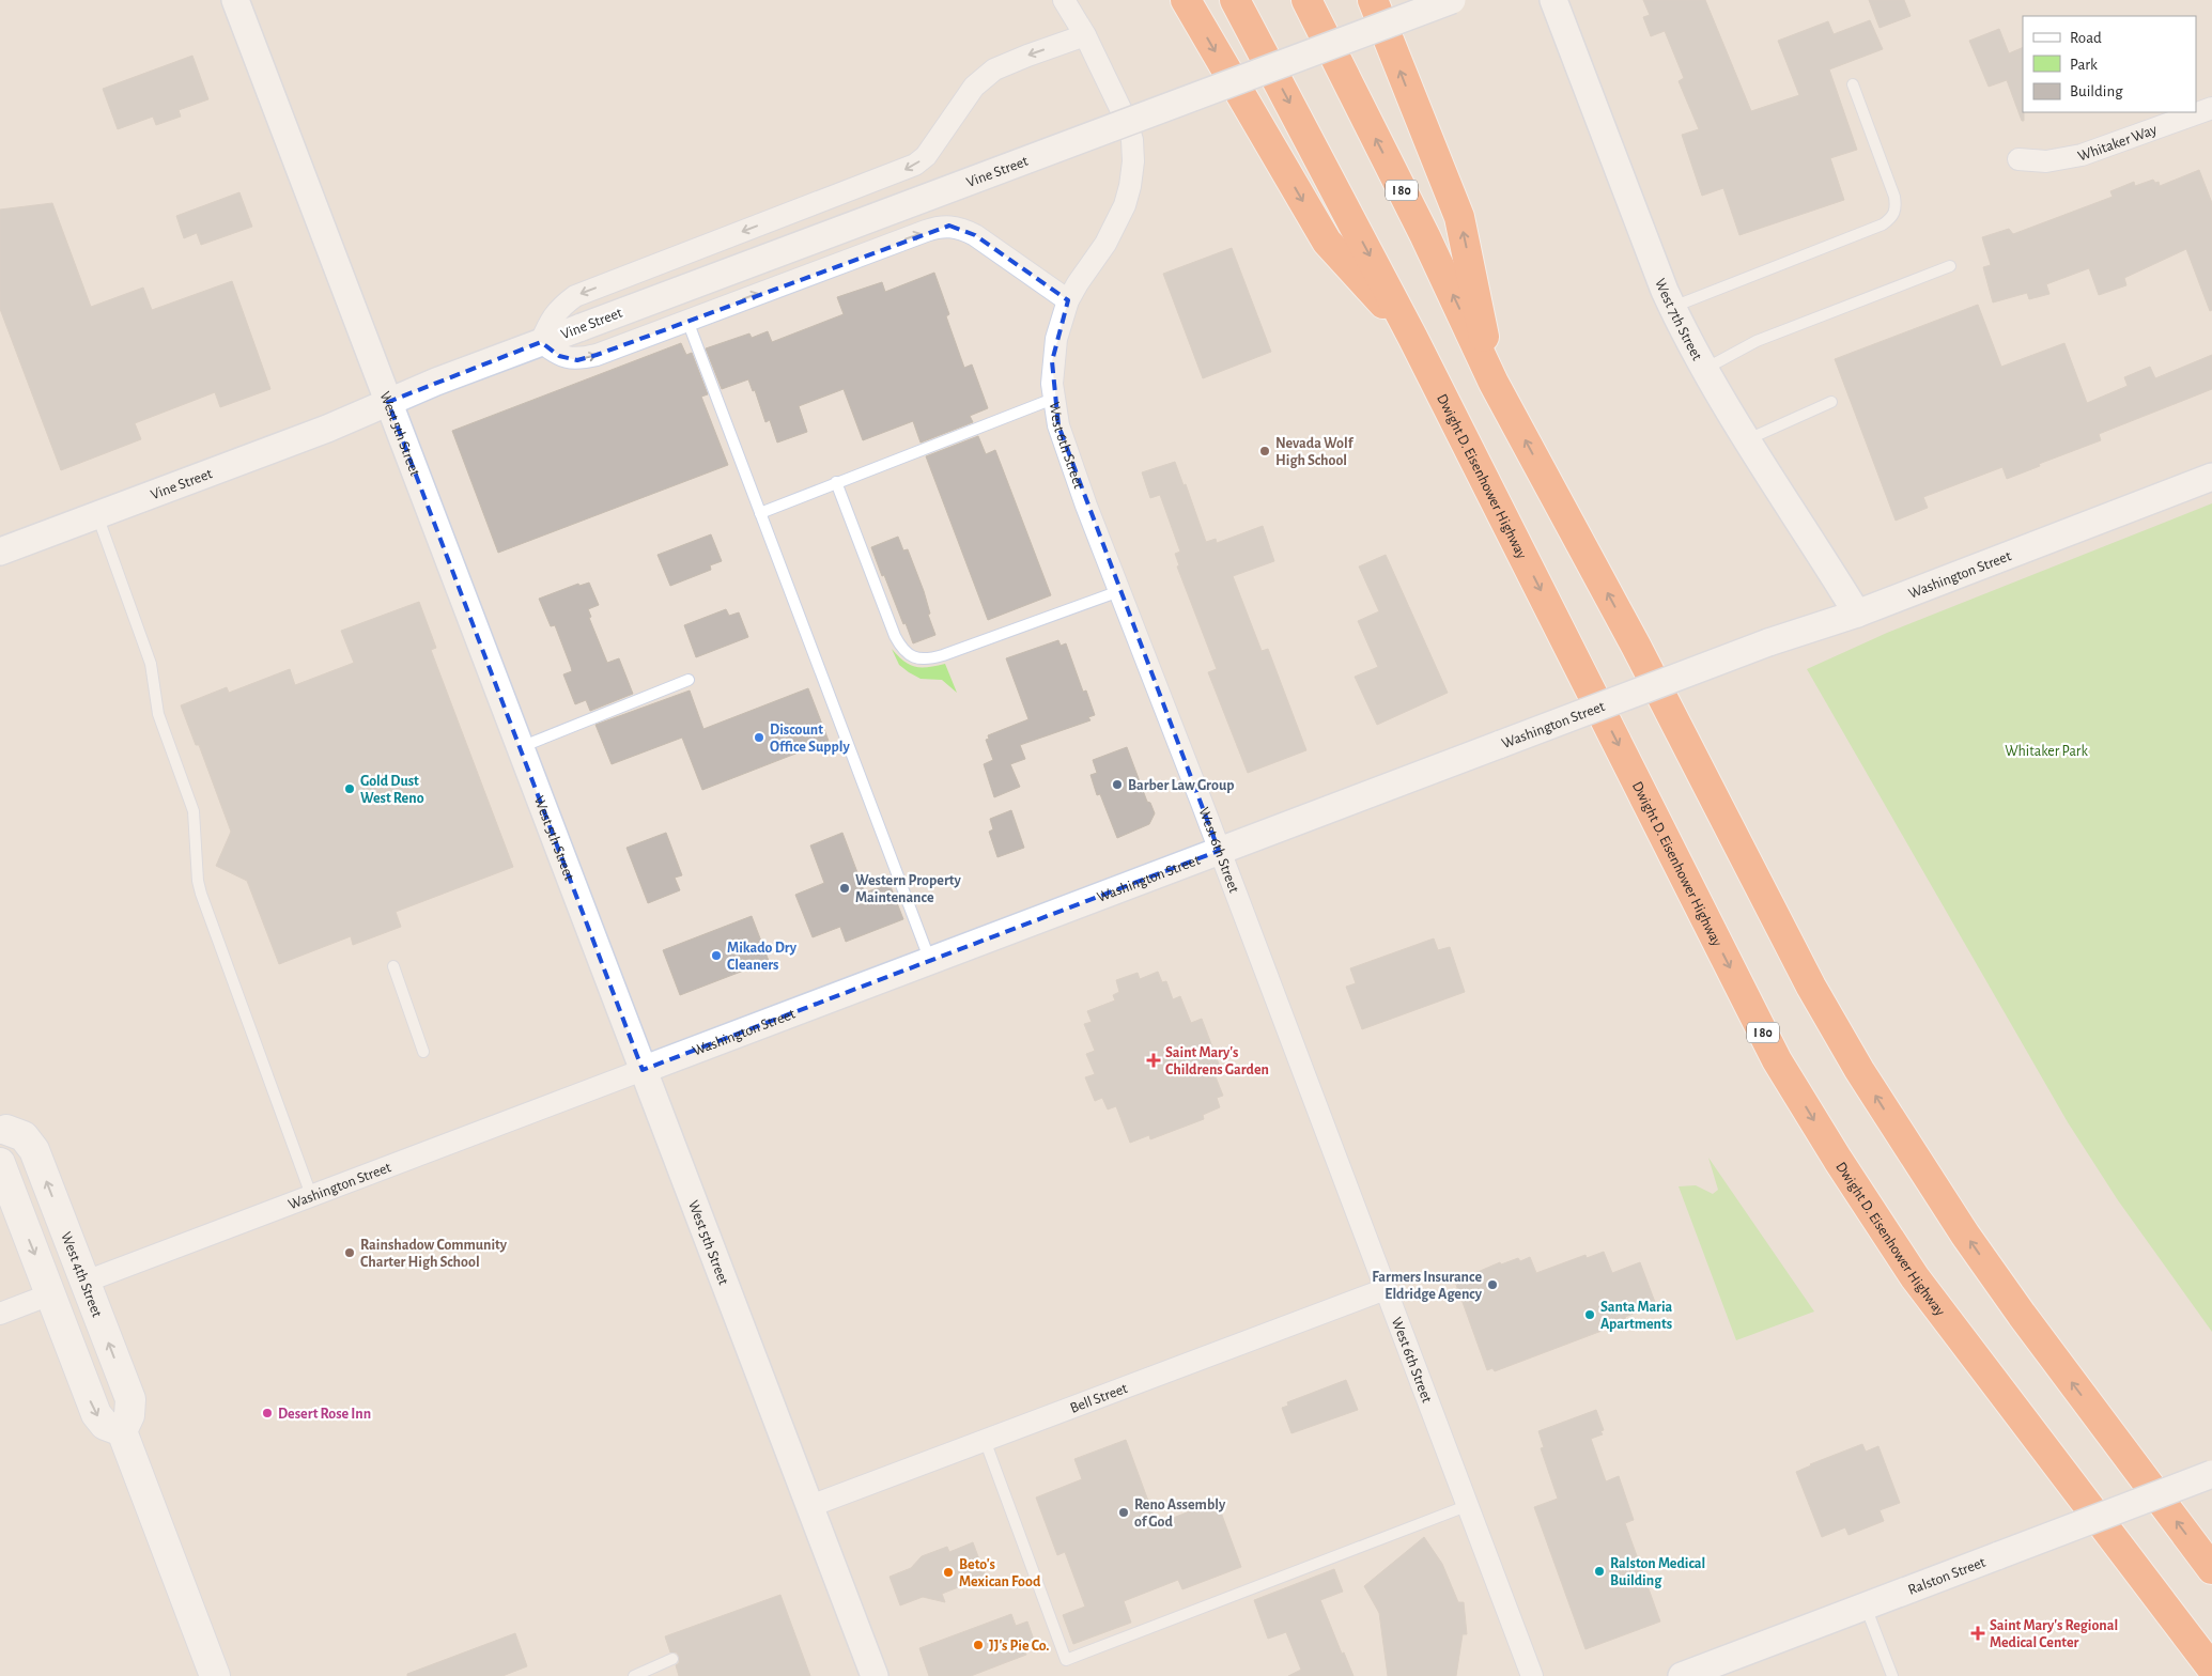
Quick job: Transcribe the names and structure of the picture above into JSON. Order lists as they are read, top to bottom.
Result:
{
  "streets": {
    "highway": ["I 80", "Dwight D. Eisenhower Highway"],
    "main road": ["West 4th Street"],
    "street": [
      "Whitaker Way",
      "Vine Street",
      "West 7th Street",
      "West 5th Street",
      "West 6th Street",
      "Washington Street",
      "Bell Street",
      "Ralston Street"
    ]
  },
  "crossings": [
    ["Vine Street", "West 5th Street"],
    ["Vine Street", "West 6th Street"],
    ["West 7th Street", "Washington Street"],
    ["West 5th Street", "Washington Street"],
    ["West 5th Street", "Bell Street"],
    ["West 6th Street", "Washington Street"],
    ["West 6th Street", "Bell Street"],
    ["Washington Street", "West 4th Street"]
  ],
  "parks": ["Whitaker Park"],
  "places": {
    "other": [
      "Nevada Wolf High School",
      "Discount Office Supply",
      "Barber Law Group",
      "Gold Dust West Reno",
      "Western Property Maintenance",
      "Mikado Dry Cleaners",
      "Rainshadow Community Charter High School",
      "Farmers Insurance Eldridge Agency",
      "Santa Maria Apartments",
      "Desert Rose Inn",
      "Reno Assembly of God",
      "Ralston Medical Building",
      "Beto's Mexican Food",
      "JJ's Pie Co."
    ],
    "health": ["Saint Mary's Childrens Garden", "Saint Mary's Regional Medical Center"]
  },
  "legend": ["Road", "Park", "Building"]
}
